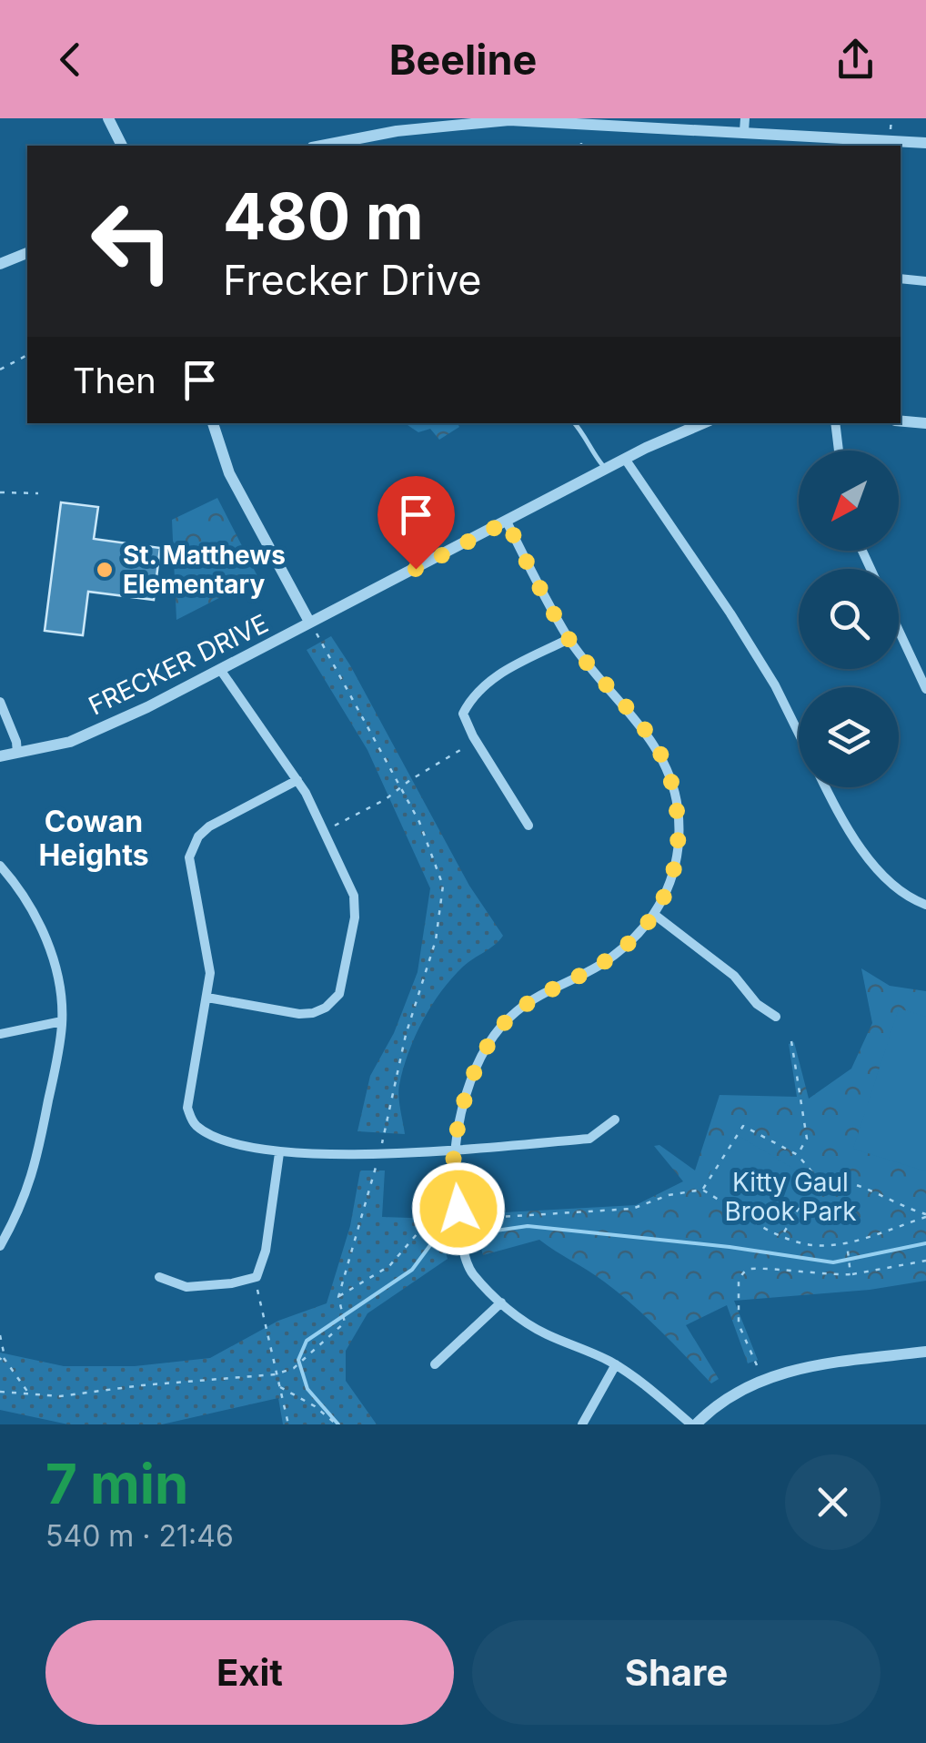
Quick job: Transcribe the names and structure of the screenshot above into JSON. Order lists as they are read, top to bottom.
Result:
{
  "streets": {
    "street": ["FRECKER DRIVE"]
  },
  "districts": ["Cowan Heights"],
  "parks": ["Kitty Gaul Brook Park"],
  "places": ["St. Matthews Elementary"],
  "north": "bottom left",
  "page": {
    "header": "Beeline",
    "turn": ["480 m", "Frecker Drive"],
    "then": "Then",
    "heading": ["7 min", "540 m · 21:46"],
    "buttons": ["Exit", "Share"]
  }
}
